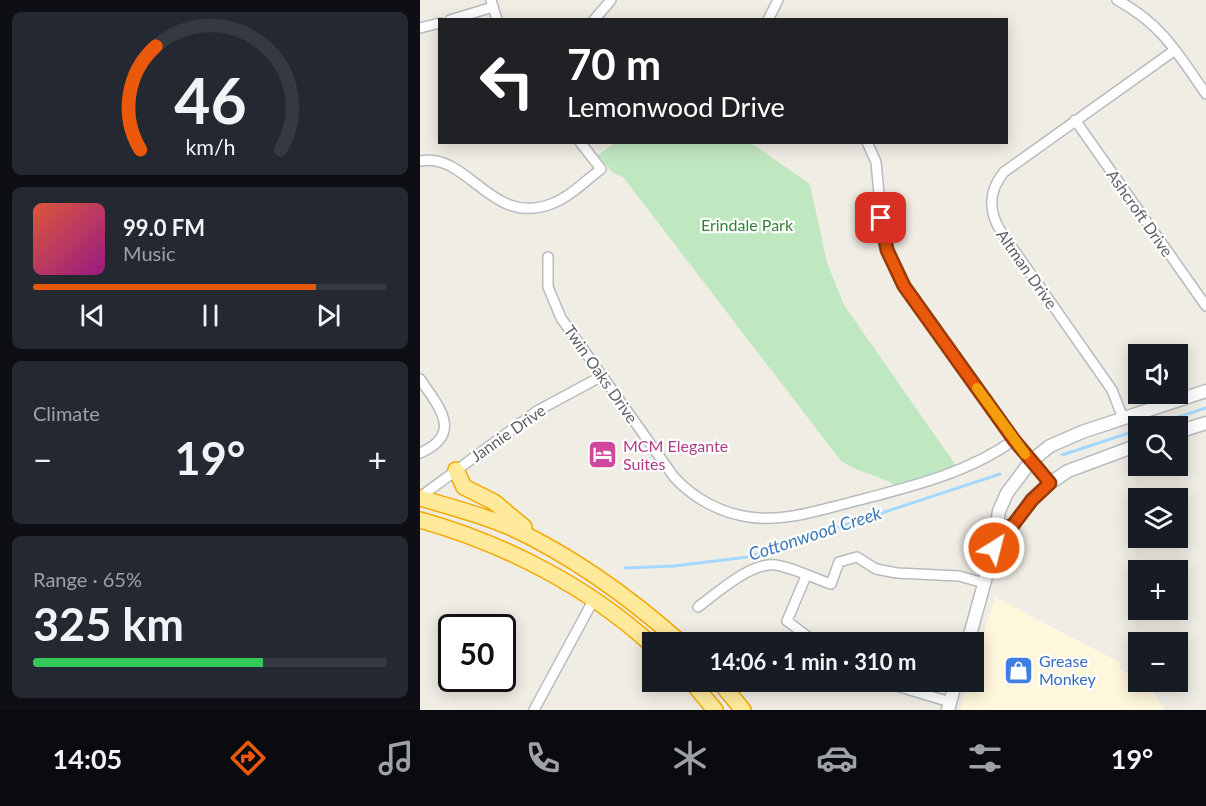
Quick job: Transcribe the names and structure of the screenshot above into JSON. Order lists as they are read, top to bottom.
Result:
{
  "streets": {
    "street": [
      "Ashcroft Drive",
      "Altman Drive",
      "Twin Oaks Drive",
      "Jannie Drive"
    ]
  },
  "crossings": [
    ["Ashcroft Drive", "Altman Drive"],
    ["Twin Oaks Drive", "Jannie Drive"]
  ],
  "water": ["Cottonwood Creek"],
  "parks": ["Erindale Park"],
  "places": {
    "hotel": ["MCM Elegante Suites"],
    "shop": ["Grease Monkey"]
  },
  "page": {
    "turn": ["70 m", "Lemonwood Drive"],
    "song": ["99.0 FM", "Music"],
    "map_buttons": ["+", "−"],
    "tile": [
      "Climate",
      ["Range · 65%", "325 km"]
    ],
    "heat": ["−", "19°", "+"],
    "limit": "50",
    "trip": "14:06 · 1 min · 310 m",
    "tabs": ["14:05", "19°"],
    "gauge": ["46", "km/h"]
  }
}
